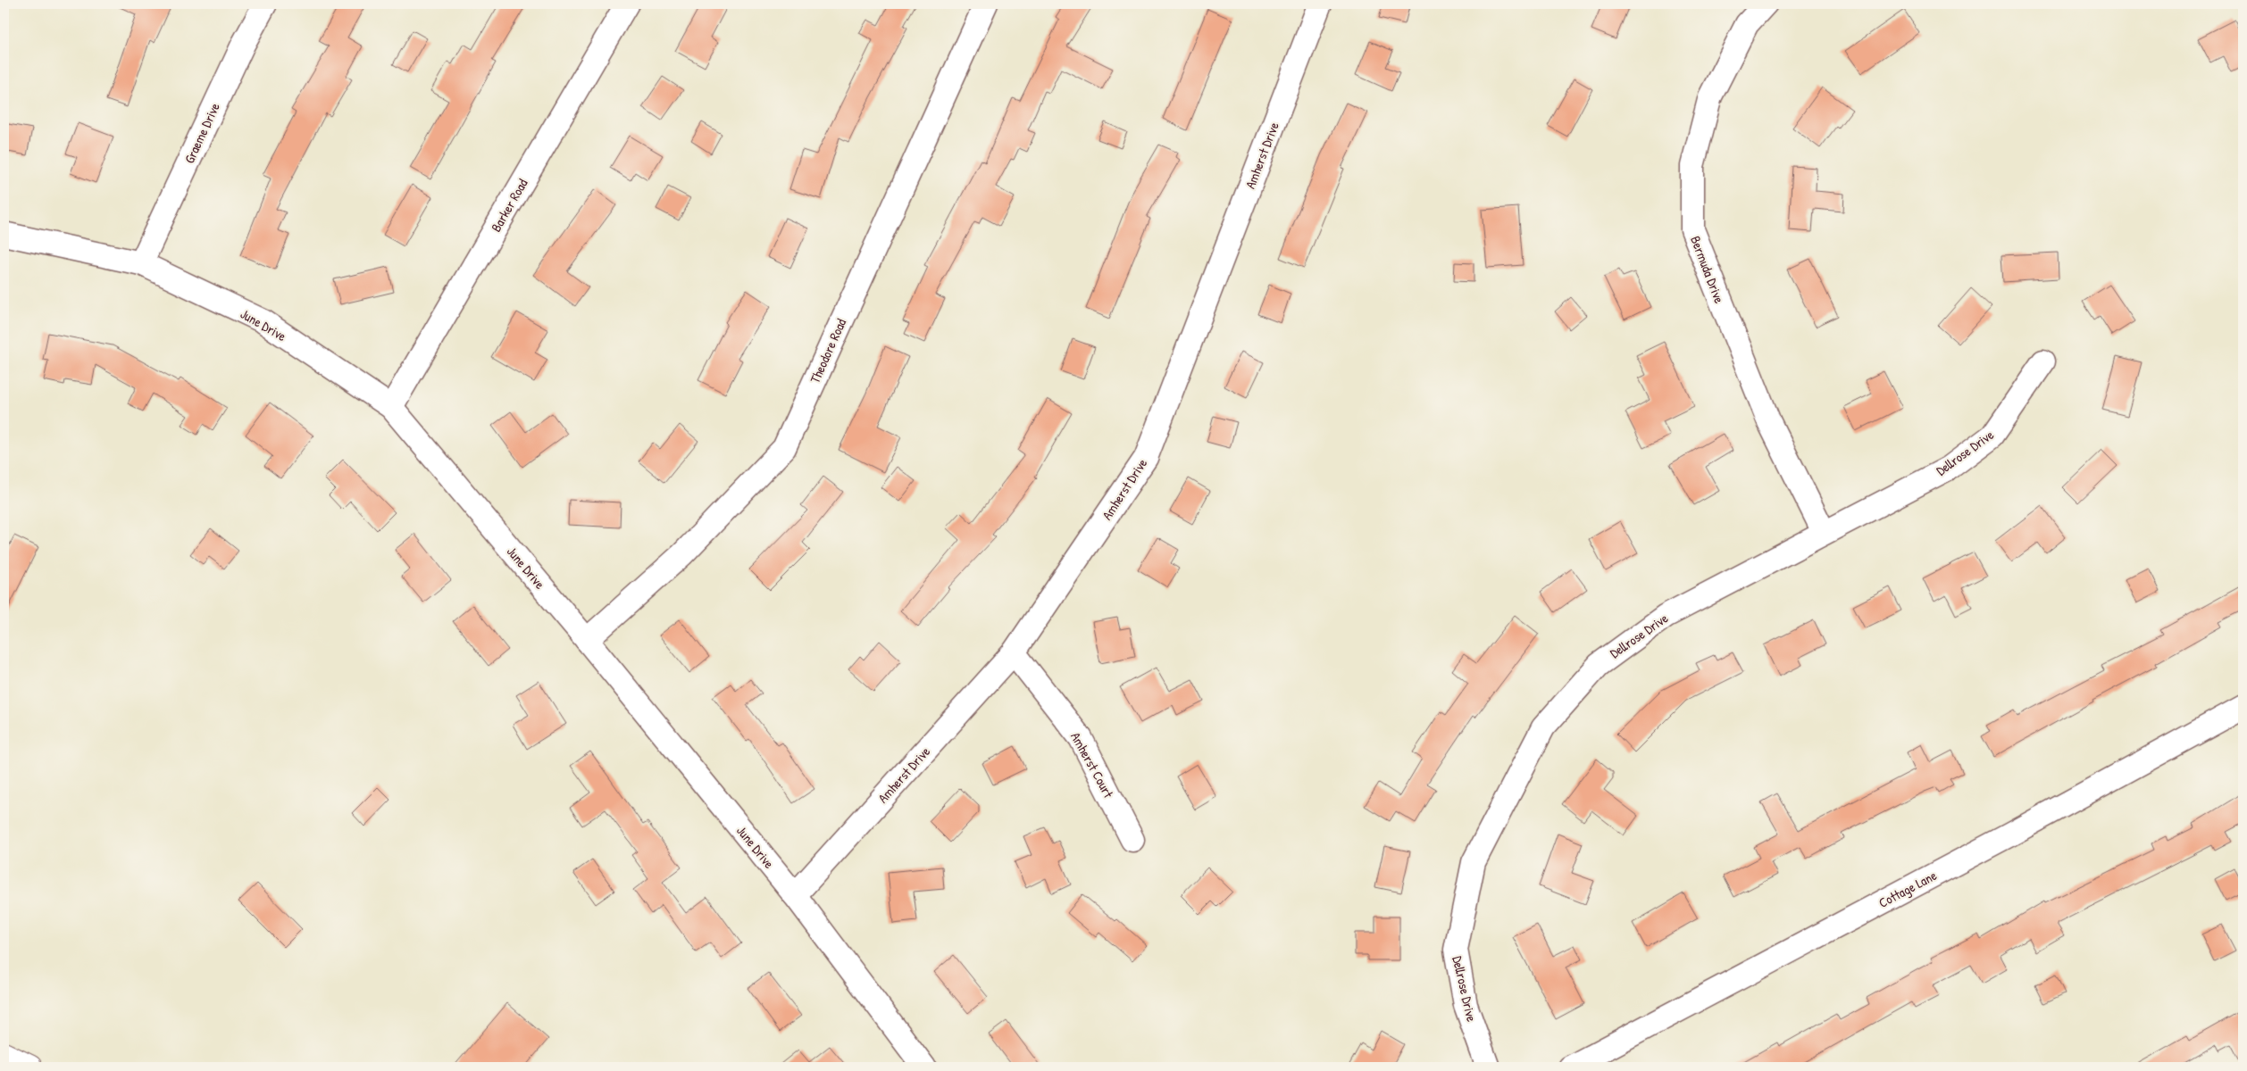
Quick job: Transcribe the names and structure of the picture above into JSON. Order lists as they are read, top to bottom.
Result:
{
  "streets": {
    "street": [
      "Graeme Drive",
      "Amherst Drive",
      "Barker Road",
      "Bermuda Drive",
      "June Drive",
      "Theodore Road",
      "Dellrose Drive",
      "Amherst Court",
      "Cottage Lane"
    ]
  },
  "crossings": [
    ["Graeme Drive", "June Drive"],
    ["Amherst Drive", "June Drive"],
    ["Amherst Drive", "Amherst Court"],
    ["Barker Road", "June Drive"],
    ["Bermuda Drive", "Dellrose Drive"],
    ["June Drive", "Theodore Road"]
  ]
}
